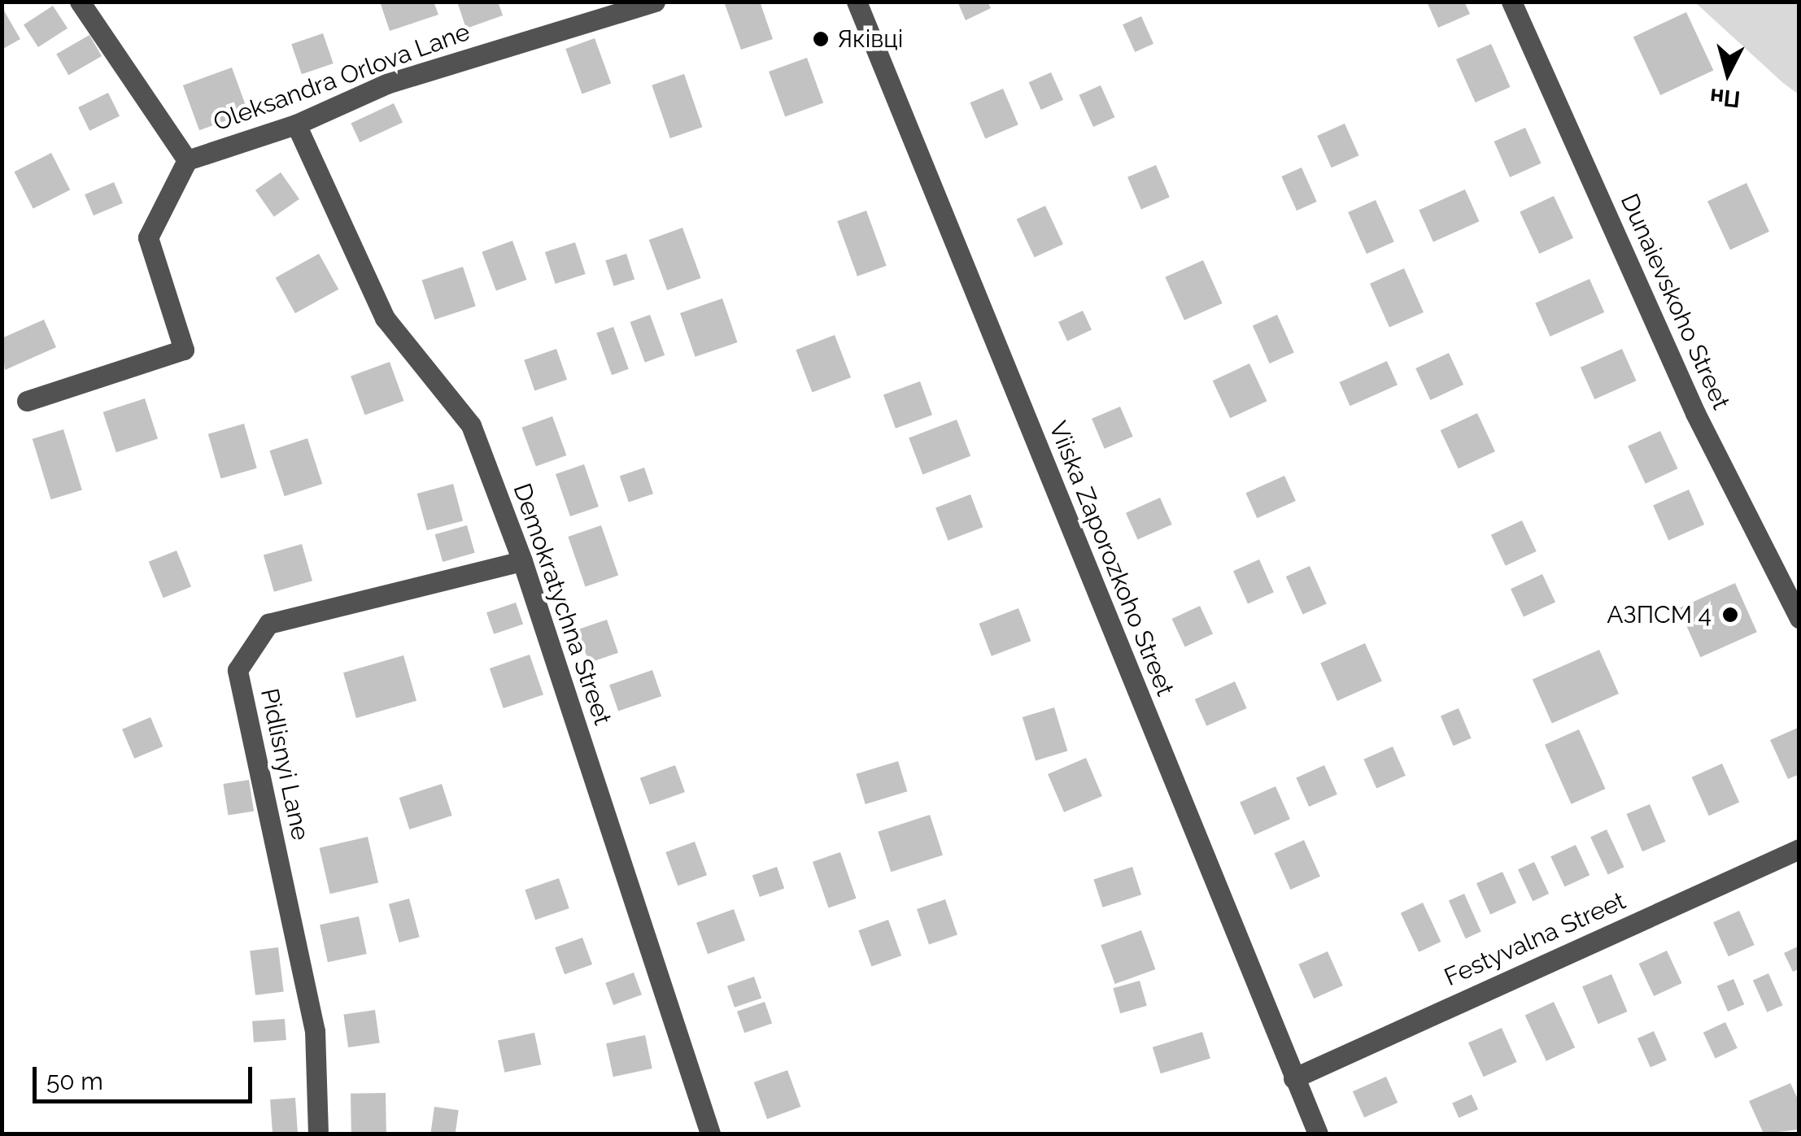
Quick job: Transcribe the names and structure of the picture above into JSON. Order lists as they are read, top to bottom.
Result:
{
  "streets": {
    "street": [
      "Oleksandra Orlova Lane",
      "Dunaievskoho Street",
      "Viiska Zaporozkoho Street",
      "Demokratychna Street",
      "Pidlisnyi Lane",
      "Festyvalna Street"
    ]
  },
  "crossings": [
    ["Oleksandra Orlova Lane", "Demokratychna Street"],
    ["Viiska Zaporozkoho Street", "Festyvalna Street"],
    ["Demokratychna Street", "Pidlisnyi Lane"]
  ],
  "places": ["Яківці", "АЗПСМ 4"],
  "scale_bar": "50 m",
  "north": "bottom"
}
